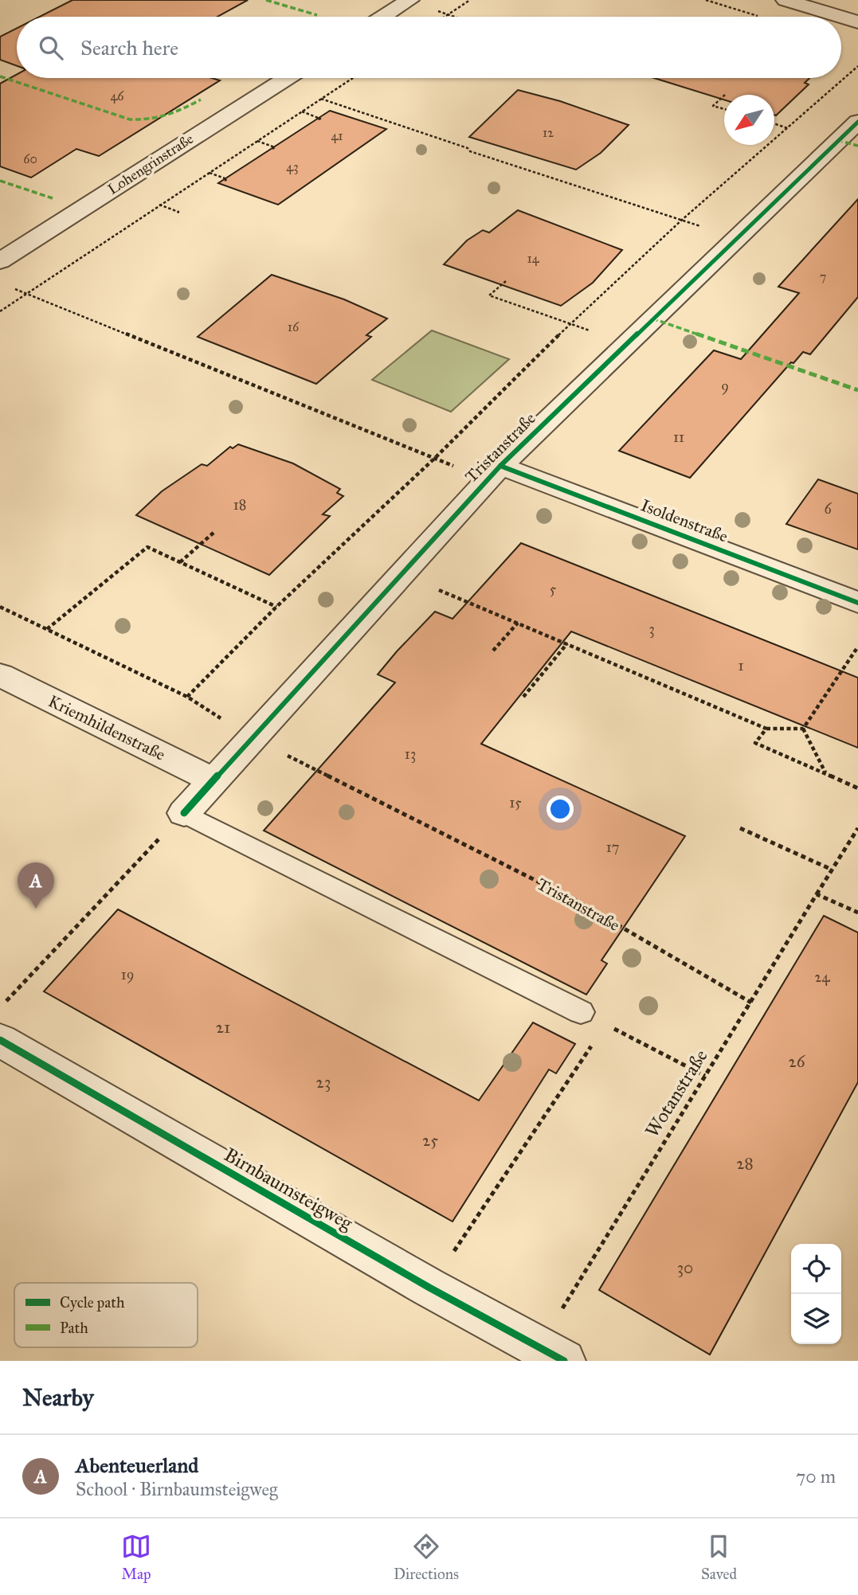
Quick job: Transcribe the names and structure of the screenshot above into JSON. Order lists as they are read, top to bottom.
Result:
{
  "streets": {
    "street": [
      "Lohengrinstraße",
      "Tristanstraße",
      "Isoldenstraße",
      "Kriemhildenstraße",
      "Birnbaumsteigweg"
    ],
    "path": ["Wotanstraße"]
  },
  "crossings": [
    ["Tristanstraße", "Isoldenstraße"],
    ["Tristanstraße", "Kriemhildenstraße"],
    ["Tristanstraße", "Wotanstraße"],
    ["Wotanstraße", "Birnbaumsteigweg"]
  ],
  "house_numbers": [
    "46",
    "12",
    "41",
    "60",
    "43",
    "14",
    "7",
    "16",
    "9",
    "11",
    "18",
    "6",
    "5",
    "3",
    "1",
    "13",
    "15",
    "17",
    "19",
    "24",
    "21",
    "26",
    "23",
    "25",
    "28",
    "30"
  ],
  "legend": ["Cycle path", "Path"],
  "north": "bottom left",
  "page": {
    "search": "Search here",
    "pins": "A",
    "heading": "Nearby",
    "list": [
      {
        "mark": "A",
        "name": "Abenteuerland",
        "note": "School · Birnbaumsteigweg",
        "value": "70 m"
      }
    ],
    "nav": ["Map", "Directions", "Saved"]
  }
}
